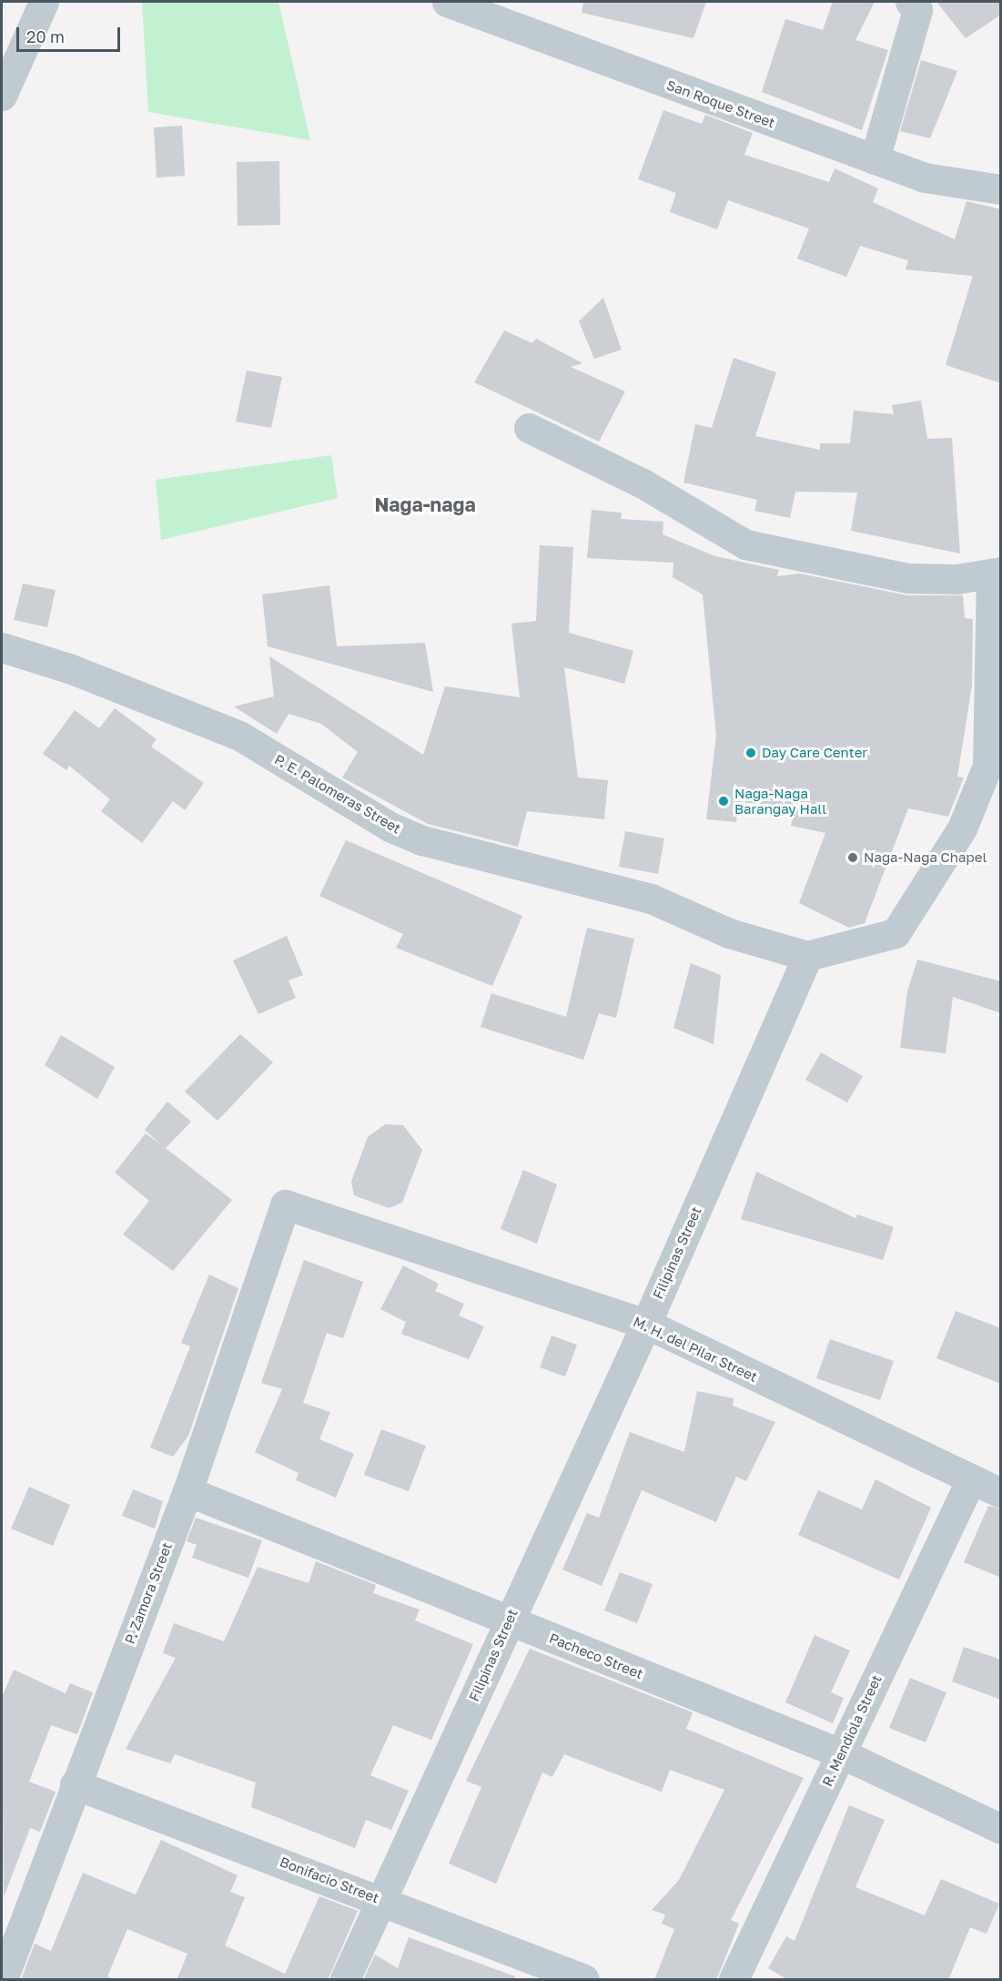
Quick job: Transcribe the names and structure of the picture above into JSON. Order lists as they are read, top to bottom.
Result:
{
  "streets": {
    "street": [
      "San Roque Street",
      "P. E. Palomeras Street",
      "Filipinas Street",
      "M. H. del Pilar Street",
      "P. Zamora Street",
      "Pacheco Street",
      "R. Mendiola Street",
      "Bonifacio Street"
    ]
  },
  "crossings": [
    ["P. E. Palomeras Street", "Filipinas Street"],
    ["Filipinas Street", "M. H. del Pilar Street"],
    ["Filipinas Street", "Pacheco Street"],
    ["Filipinas Street", "Bonifacio Street"],
    ["M. H. del Pilar Street", "P. Zamora Street"],
    ["M. H. del Pilar Street", "R. Mendiola Street"],
    ["P. Zamora Street", "Pacheco Street"],
    ["P. Zamora Street", "Bonifacio Street"],
    ["Pacheco Street", "R. Mendiola Street"]
  ],
  "districts": ["Naga-naga"],
  "places": ["Day Care Center", "Naga-Naga Barangay Hall", "Naga-Naga Chapel"],
  "scale_bar": "20 m"
}
